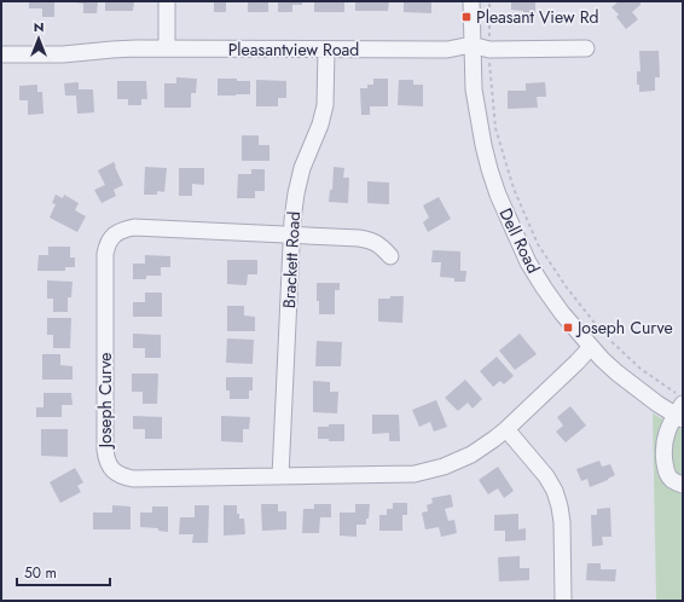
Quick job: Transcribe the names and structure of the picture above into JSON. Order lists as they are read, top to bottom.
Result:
{
  "streets": {
    "street": [
      "Pleasantview Road",
      "Dell Road",
      "Brackett Road",
      "Joseph Curve"
    ]
  },
  "crossings": [
    ["Pleasantview Road", "Dell Road"],
    ["Pleasantview Road", "Brackett Road"],
    ["Dell Road", "Joseph Curve"],
    ["Brackett Road", "Joseph Curve"]
  ],
  "places": {
    "transit": ["Pleasant View Rd", "Joseph Curve"]
  },
  "scale_bar": "50 m",
  "north": "top"
}
